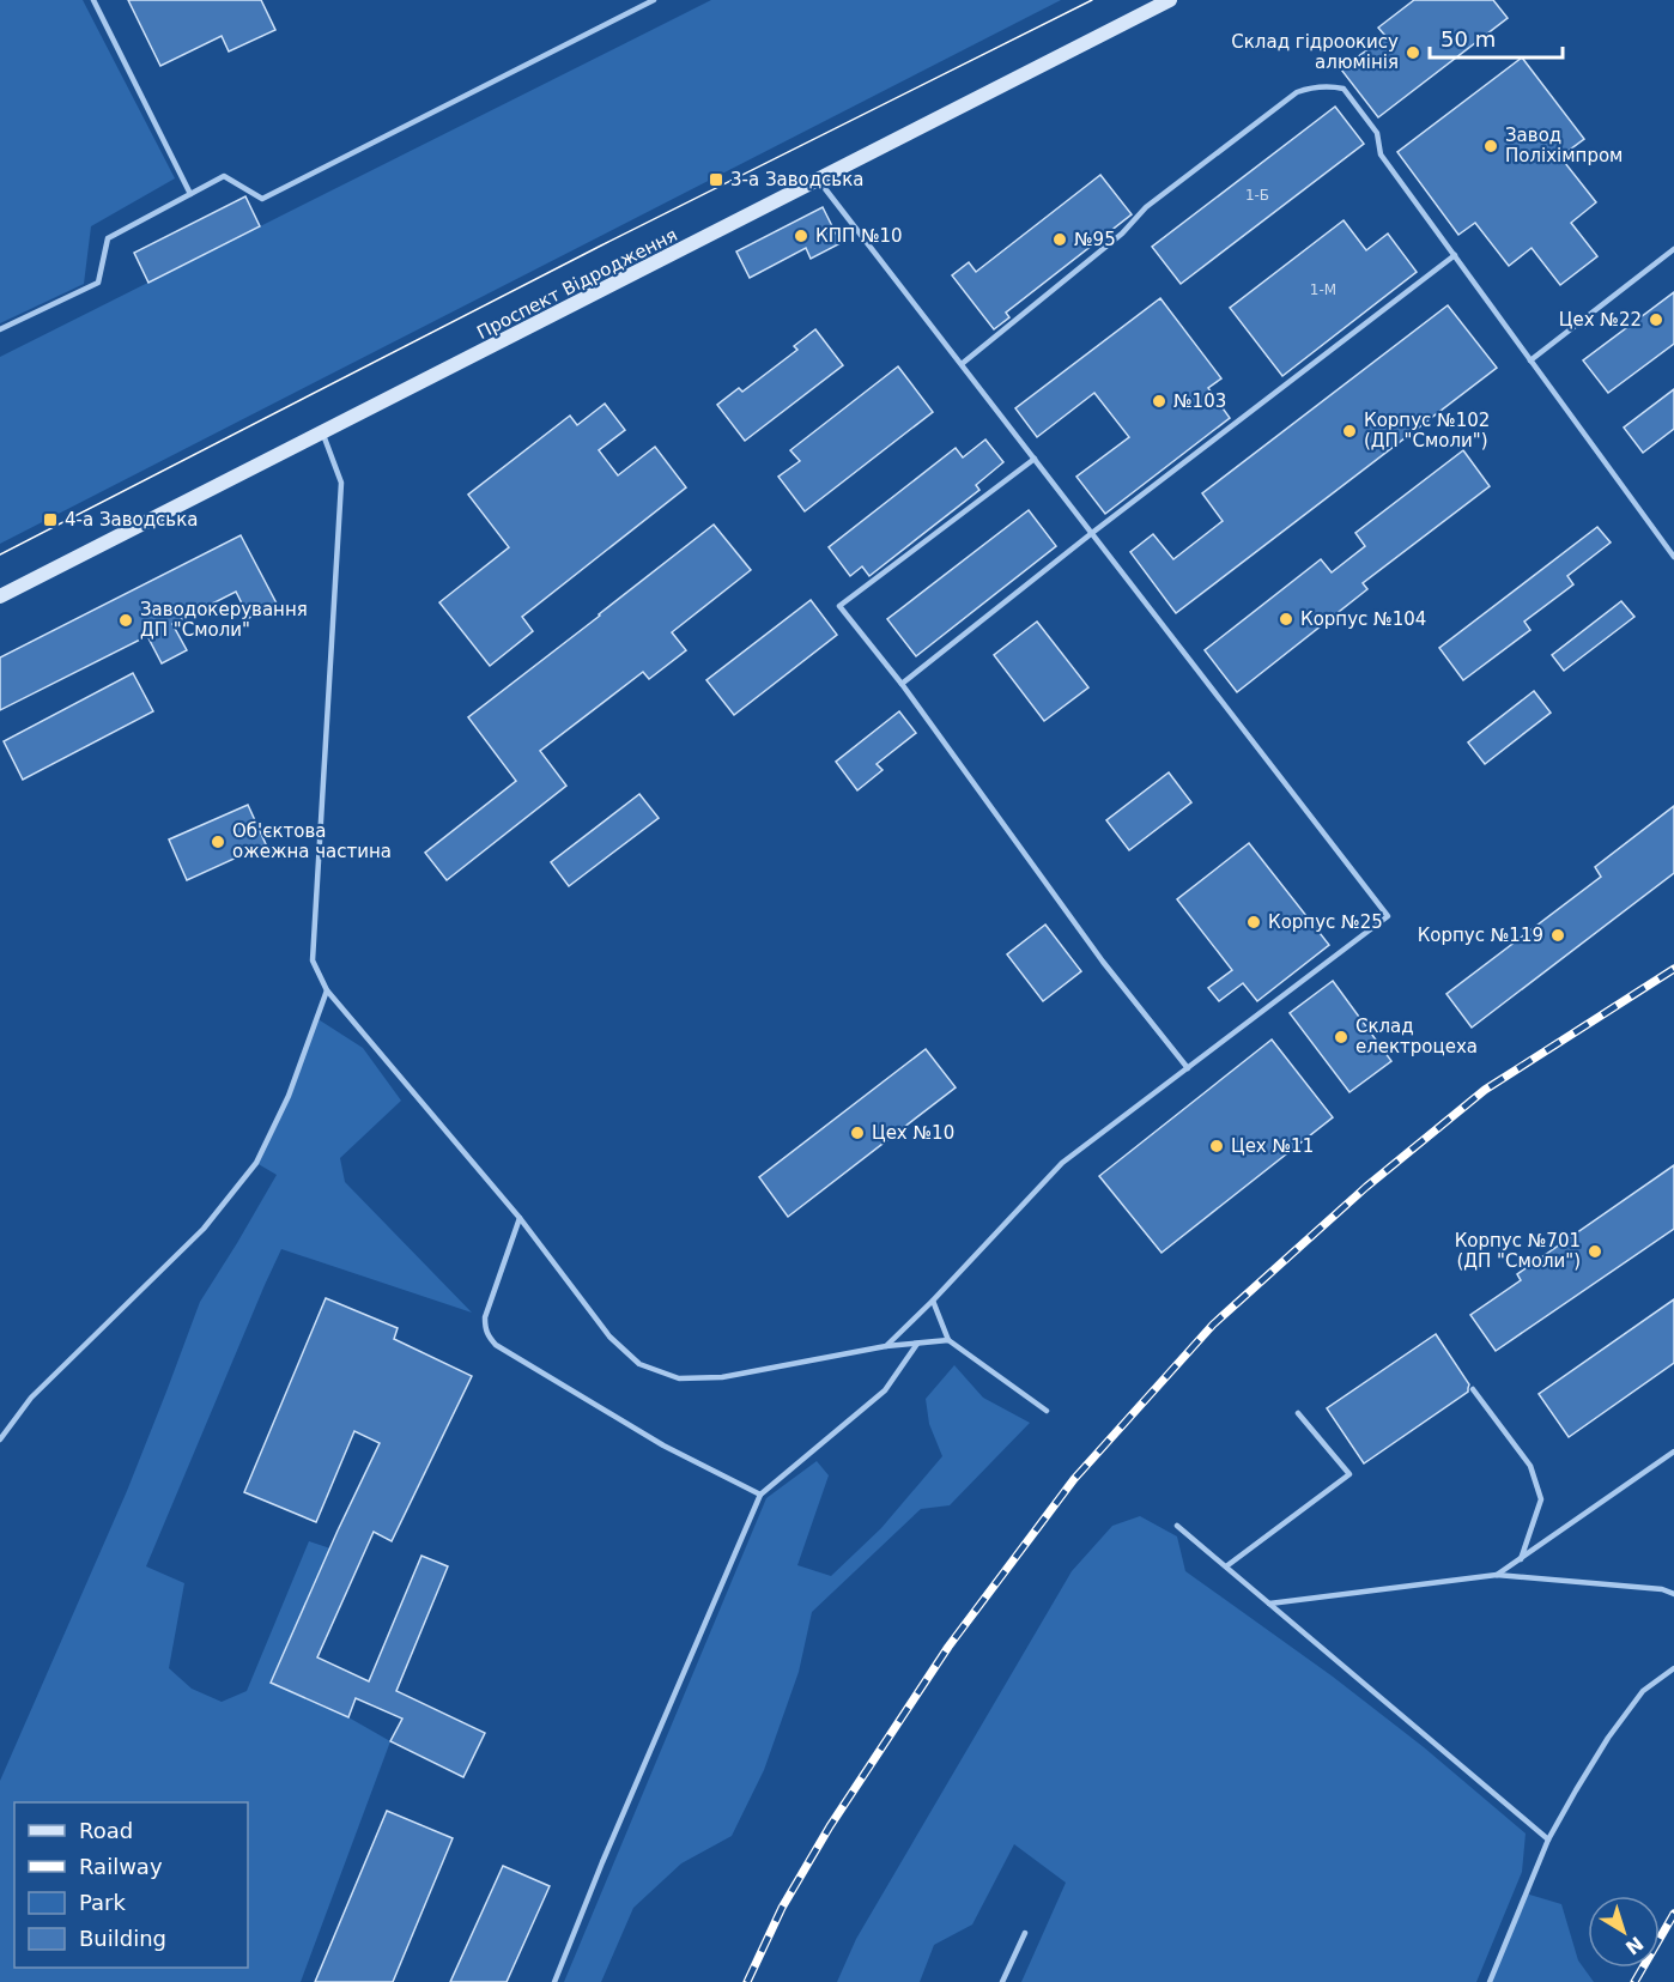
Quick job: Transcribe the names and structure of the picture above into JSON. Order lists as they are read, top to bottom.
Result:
{
  "streets": {
    "street": ["Проспект Відродження"]
  },
  "places": {
    "other": [
      "Склад гідроокису алюмінія",
      "Завод Поліхімпром",
      "КПП №10",
      "№95",
      "Цех №22",
      "№103",
      "Корпус №102 (ДП \"Смоли\")",
      "Корпус №104",
      "Заводокерування ДП \"Смоли\"",
      "Об'єктова ожежна частина",
      "Корпус №25",
      "Корпус №119",
      "Склад електроцеха",
      "Цех №10",
      "Цех №11",
      "Корпус №701 (ДП \"Смоли\")"
    ],
    "transit": ["3-а Заводська", "4-а Заводська"]
  },
  "house_numbers": ["1-Б", "1-М"],
  "legend": [
    "Road",
    "Railway",
    "Park",
    "Building"
  ],
  "scale_bar": "50 m",
  "north": "bottom right"
}
